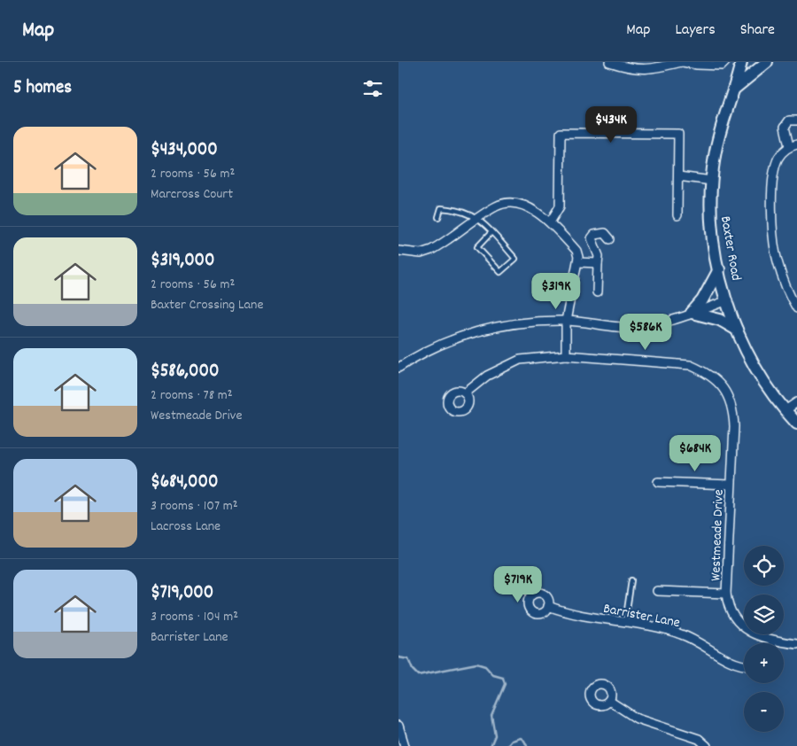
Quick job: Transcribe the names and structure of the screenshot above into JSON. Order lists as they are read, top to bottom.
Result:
{
  "streets": {
    "main road": ["Baxter Road"],
    "street": ["Westmeade Drive", "Barrister Lane"]
  },
  "page": {
    "header": "Map",
    "nav": ["Map", "Layers", "Share"],
    "heading": "5 homes",
    "price": [
      "$434K",
      "$319K",
      "$586K",
      "$684K",
      "$719K"
    ],
    "list": [
      {
        "name": "$434,000",
        "note": "2 rooms · 56 m² · Marcross Court"
      },
      {
        "name": "$319,000",
        "note": "2 rooms · 56 m² · Baxter Crossing Lane"
      },
      {
        "name": "$586,000",
        "note": "2 rooms · 78 m² · Westmeade Drive"
      },
      {
        "name": "$684,000",
        "note": "3 rooms · 107 m² · Lacross Lane"
      },
      {
        "name": "$719,000",
        "note": "3 rooms · 104 m² · Barrister Lane"
      }
    ],
    "map_buttons": ["+", "−"]
  }
}
